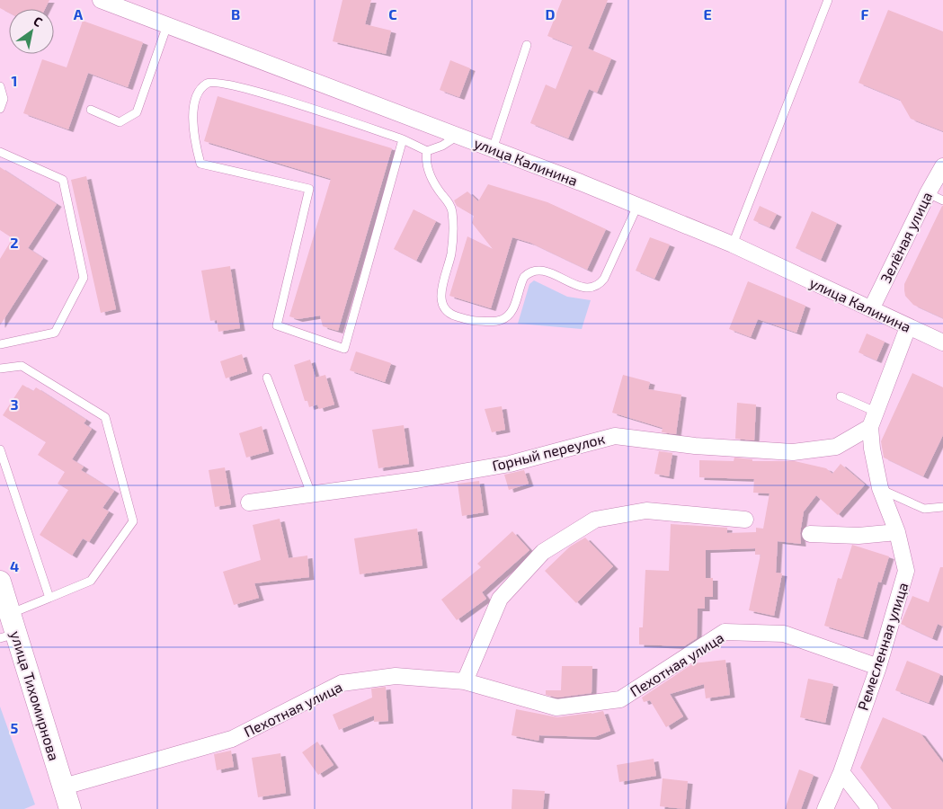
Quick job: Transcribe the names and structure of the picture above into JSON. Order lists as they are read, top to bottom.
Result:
{
  "streets": {
    "main road": ["улица Тихомирнова"],
    "street": [
      "улица Калинина",
      "Зелёная улица",
      "Горный переулок",
      "Ремесленная улица",
      "Пехотная улица"
    ]
  },
  "crossings": [
    ["улица Калинина", "Зелёная улица"],
    ["улица Калинина", "Ремесленная улица"],
    ["Горный переулок", "Ремесленная улица"],
    ["Ремесленная улица", "Пехотная улица"],
    ["Пехотная улица", "улица Тихомирнова"]
  ],
  "north": "top right",
  "grid": {
    "columns": [
      "A",
      "B",
      "C",
      "D",
      "E",
      "F"
    ],
    "rows": [
      "1",
      "2",
      "3",
      "4",
      "5"
    ]
  }
}
